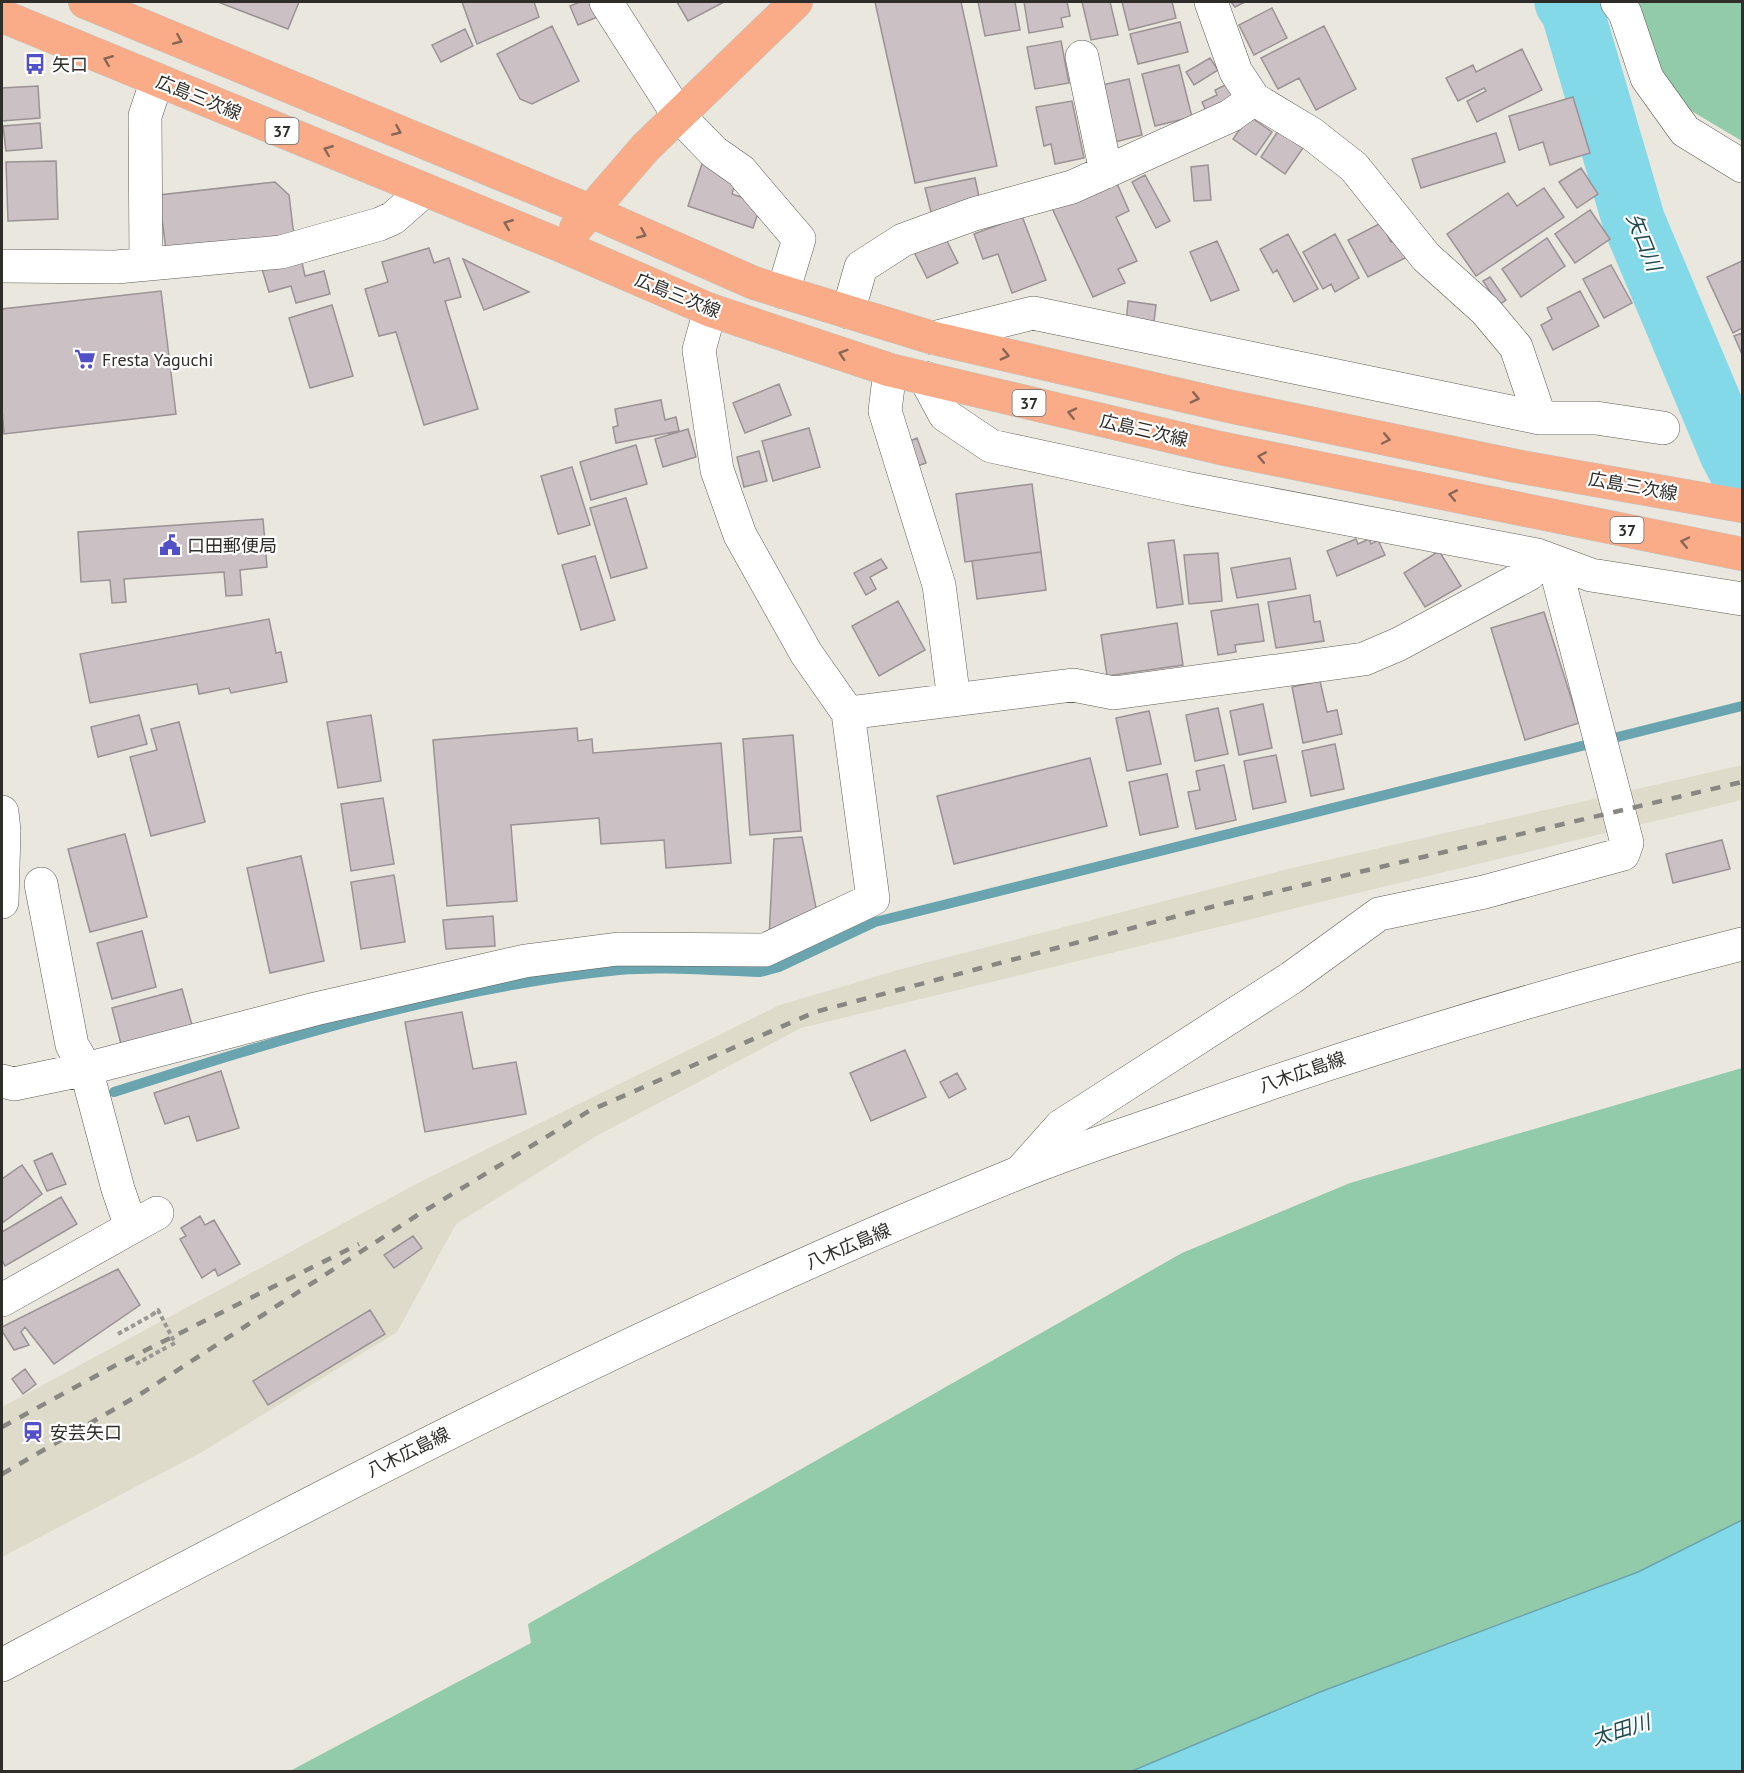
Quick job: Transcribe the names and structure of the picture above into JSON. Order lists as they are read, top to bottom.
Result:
{
  "streets": {
    "main road": ["広島三次線", "37"],
    "street": ["八木広島線"]
  },
  "water": ["矢口川", "太田川"],
  "places": {
    "bus stop": ["矢口"],
    "supermarket": ["Fresta Yaguchi"],
    "public building": ["口田郵便局"],
    "station": ["安芸矢口"]
  }
}
